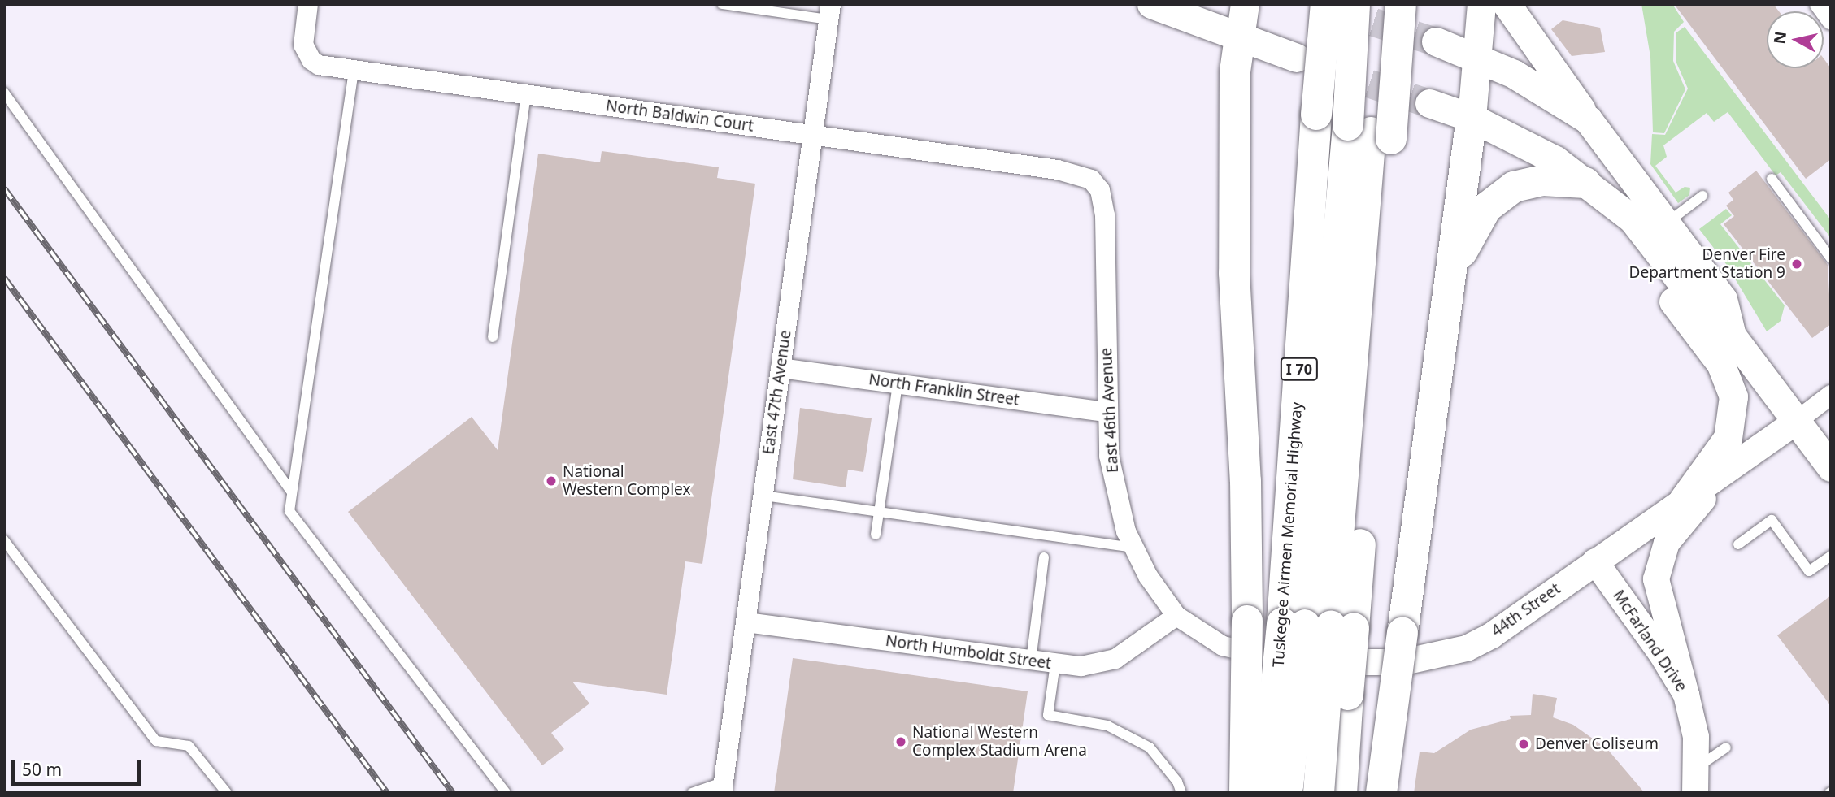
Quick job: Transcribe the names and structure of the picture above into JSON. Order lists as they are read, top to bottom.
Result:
{
  "streets": {
    "highway": ["I 70", "Tuskegee Airmen Memorial Highway"],
    "street": [
      "North Baldwin Court",
      "North Franklin Street",
      "East 47th Avenue",
      "East 46th Avenue",
      "44th Street",
      "McFarland Drive",
      "North Humboldt Street"
    ]
  },
  "crossings": [
    ["North Baldwin Court", "East 47th Avenue"],
    ["North Baldwin Court", "East 46th Avenue"],
    ["North Franklin Street", "East 47th Avenue"],
    ["North Franklin Street", "East 46th Avenue"],
    ["East 47th Avenue", "North Humboldt Street"],
    ["East 46th Avenue", "44th Street"],
    ["East 46th Avenue", "North Humboldt Street"],
    ["44th Street", "McFarland Drive"],
    ["44th Street", "North Humboldt Street"]
  ],
  "places": [
    "Denver Fire Department Station 9",
    "National Western Complex",
    "National Western Complex Stadium Arena",
    "Denver Coliseum"
  ],
  "scale_bar": "50 m",
  "north": "left"
}
